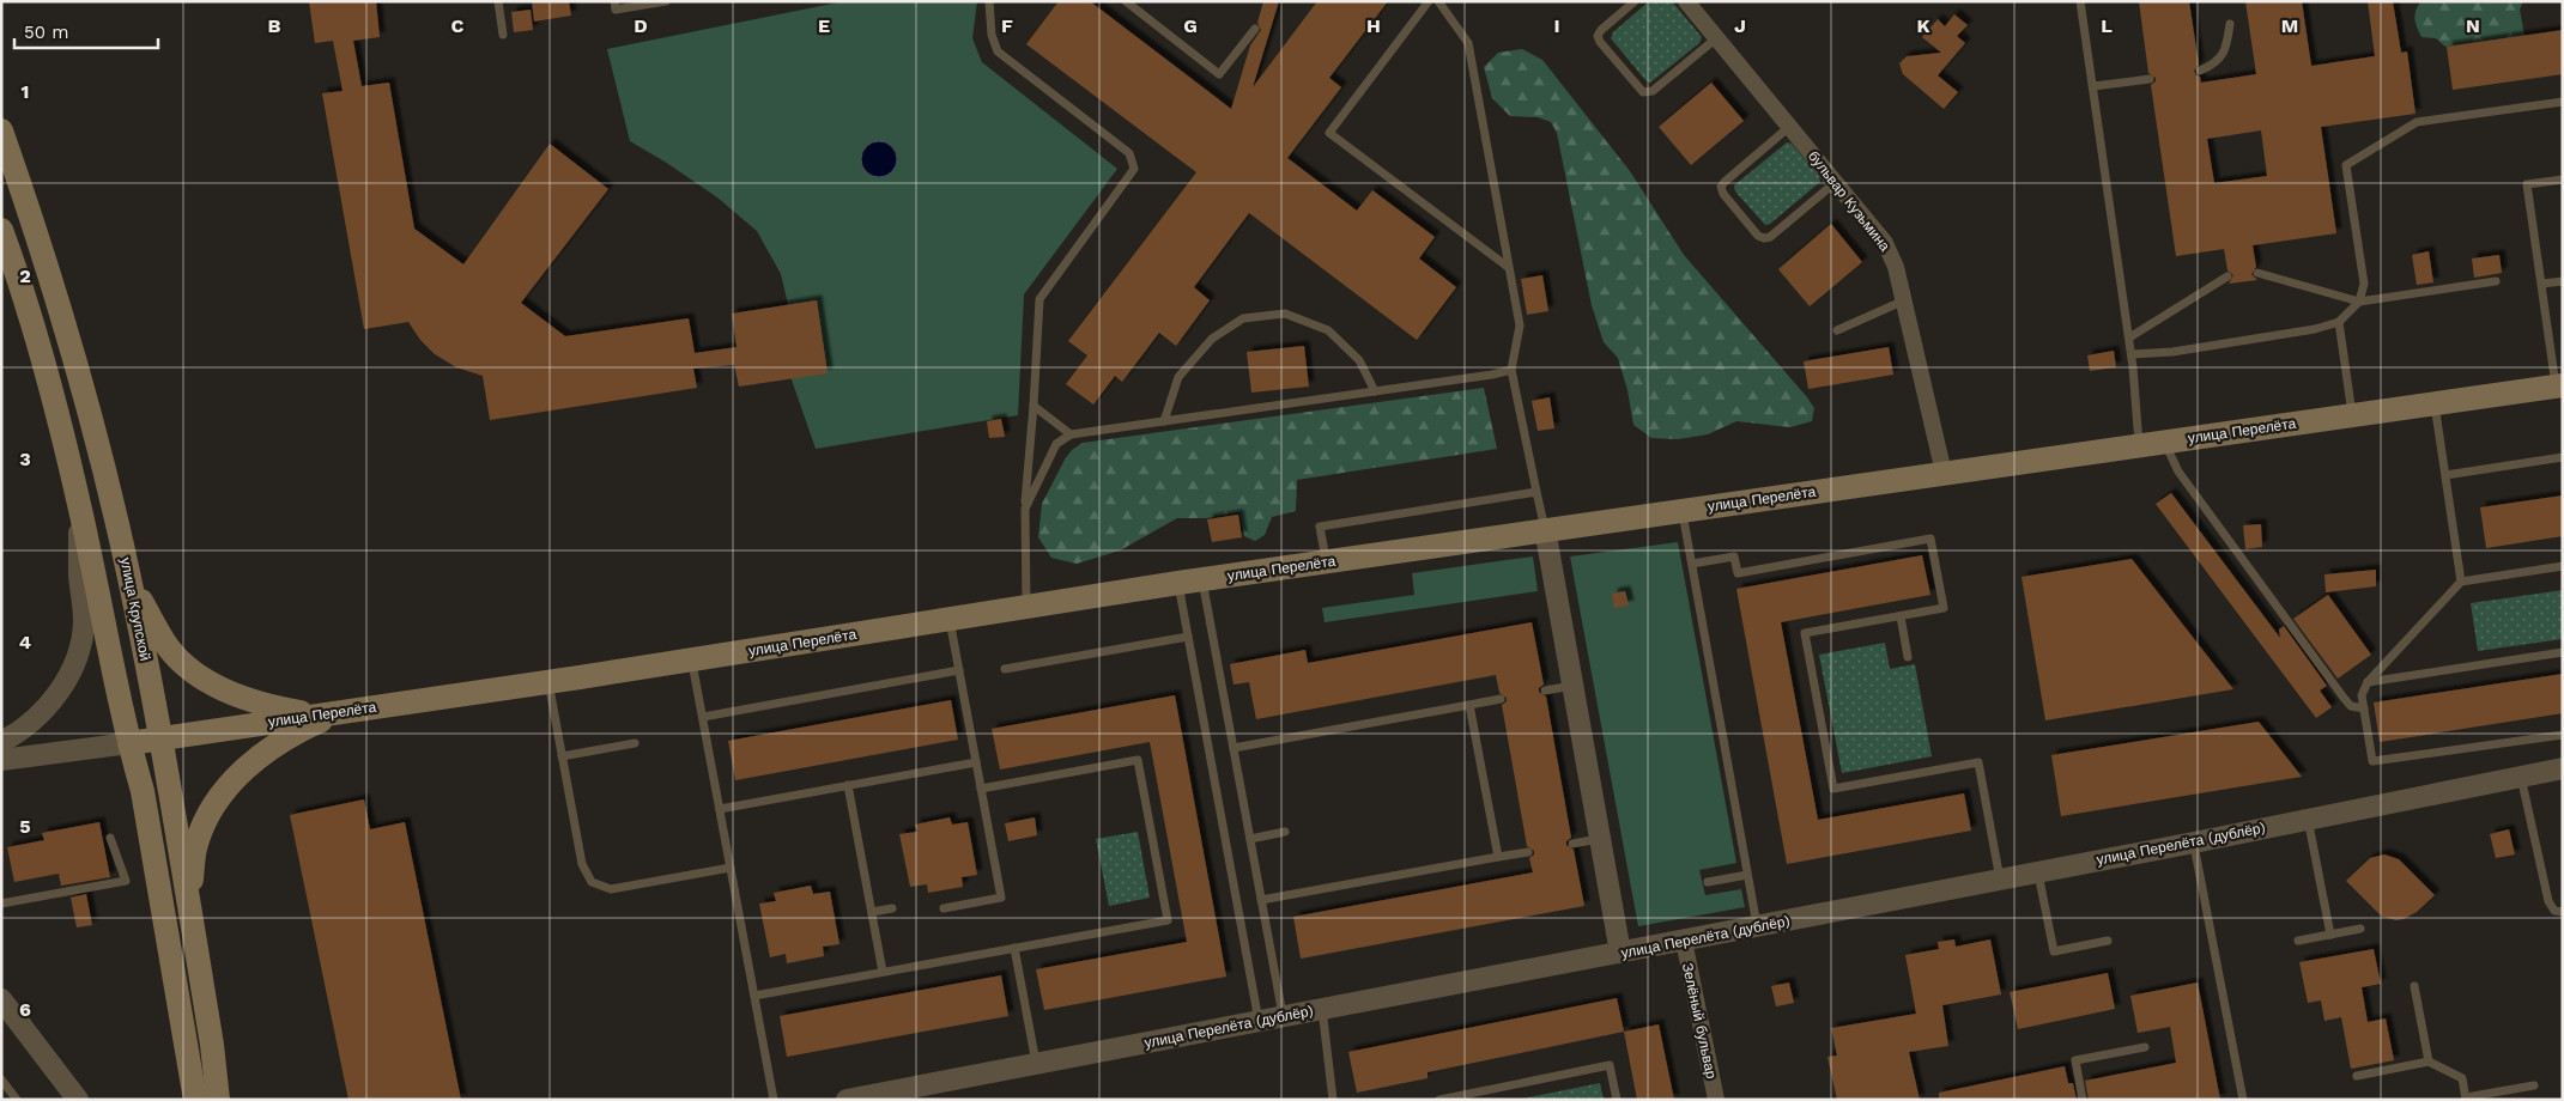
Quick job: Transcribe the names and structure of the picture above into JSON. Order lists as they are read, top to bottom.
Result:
{
  "streets": {
    "main road": ["улица Перелёта", "улица Крупской"],
    "street": ["бульвар Кузьмина", "улица Перелёта (дублёр)", "Зелёный бульвар"]
  },
  "crossings": [
    ["бульвар Кузьмина", "улица Перелёта"],
    ["улица Перелёта", "улица Крупской"],
    ["улица Перелёта (дублёр)", "Зелёный бульвар"]
  ],
  "scale_bar": "50 m",
  "grid": {
    "columns": [
      "B",
      "C",
      "D",
      "E",
      "F",
      "G",
      "H",
      "I",
      "J",
      "K",
      "L",
      "M",
      "N"
    ],
    "rows": [
      "1",
      "2",
      "3",
      "4",
      "5",
      "6"
    ]
  }
}
